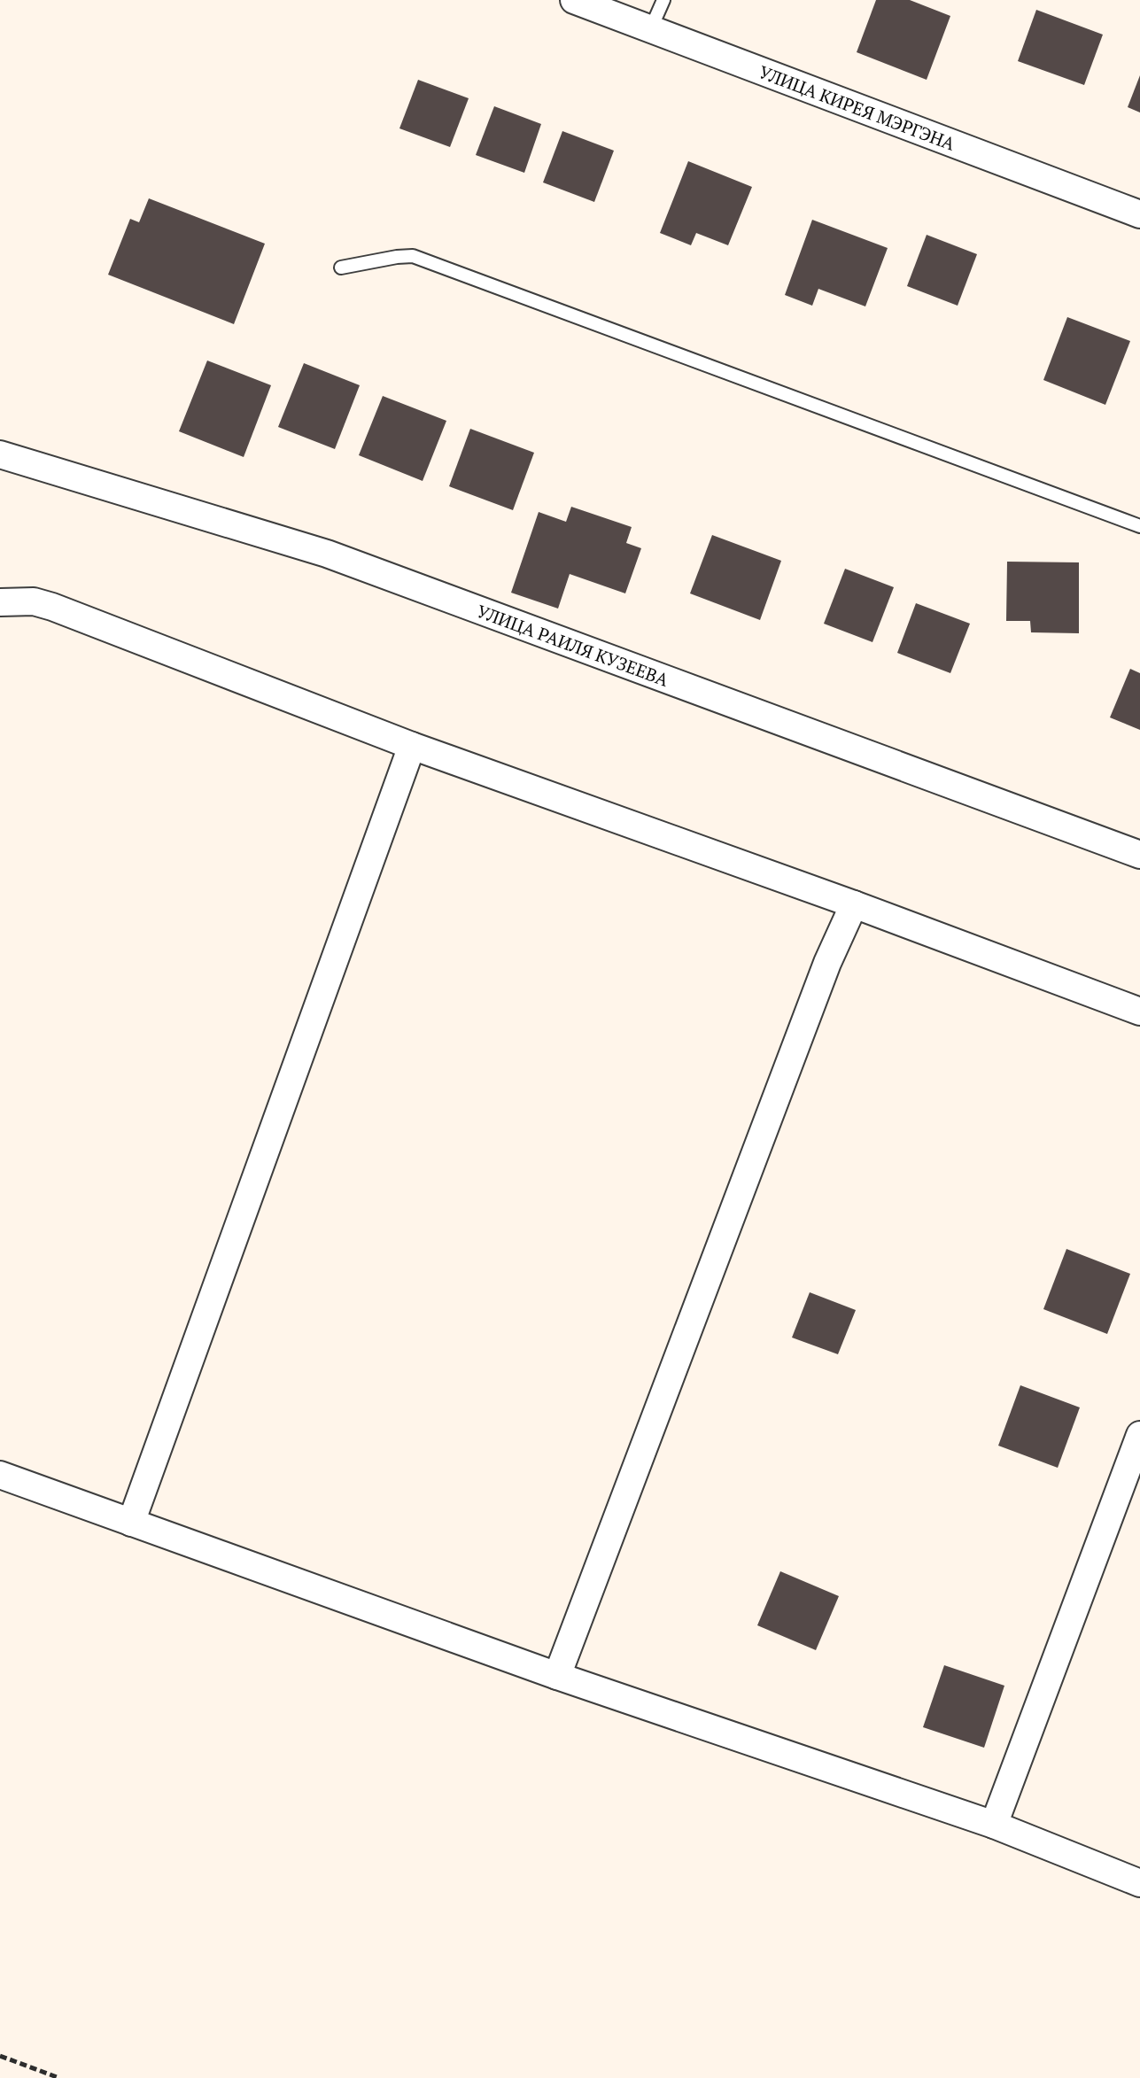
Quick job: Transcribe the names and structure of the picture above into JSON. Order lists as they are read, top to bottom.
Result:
{
  "streets": {
    "street": ["УЛИЦА КИРЕЯ МЭРГЭНА", "УЛИЦА РАИЛЯ КУЗЕЕВА"]
  }
}
